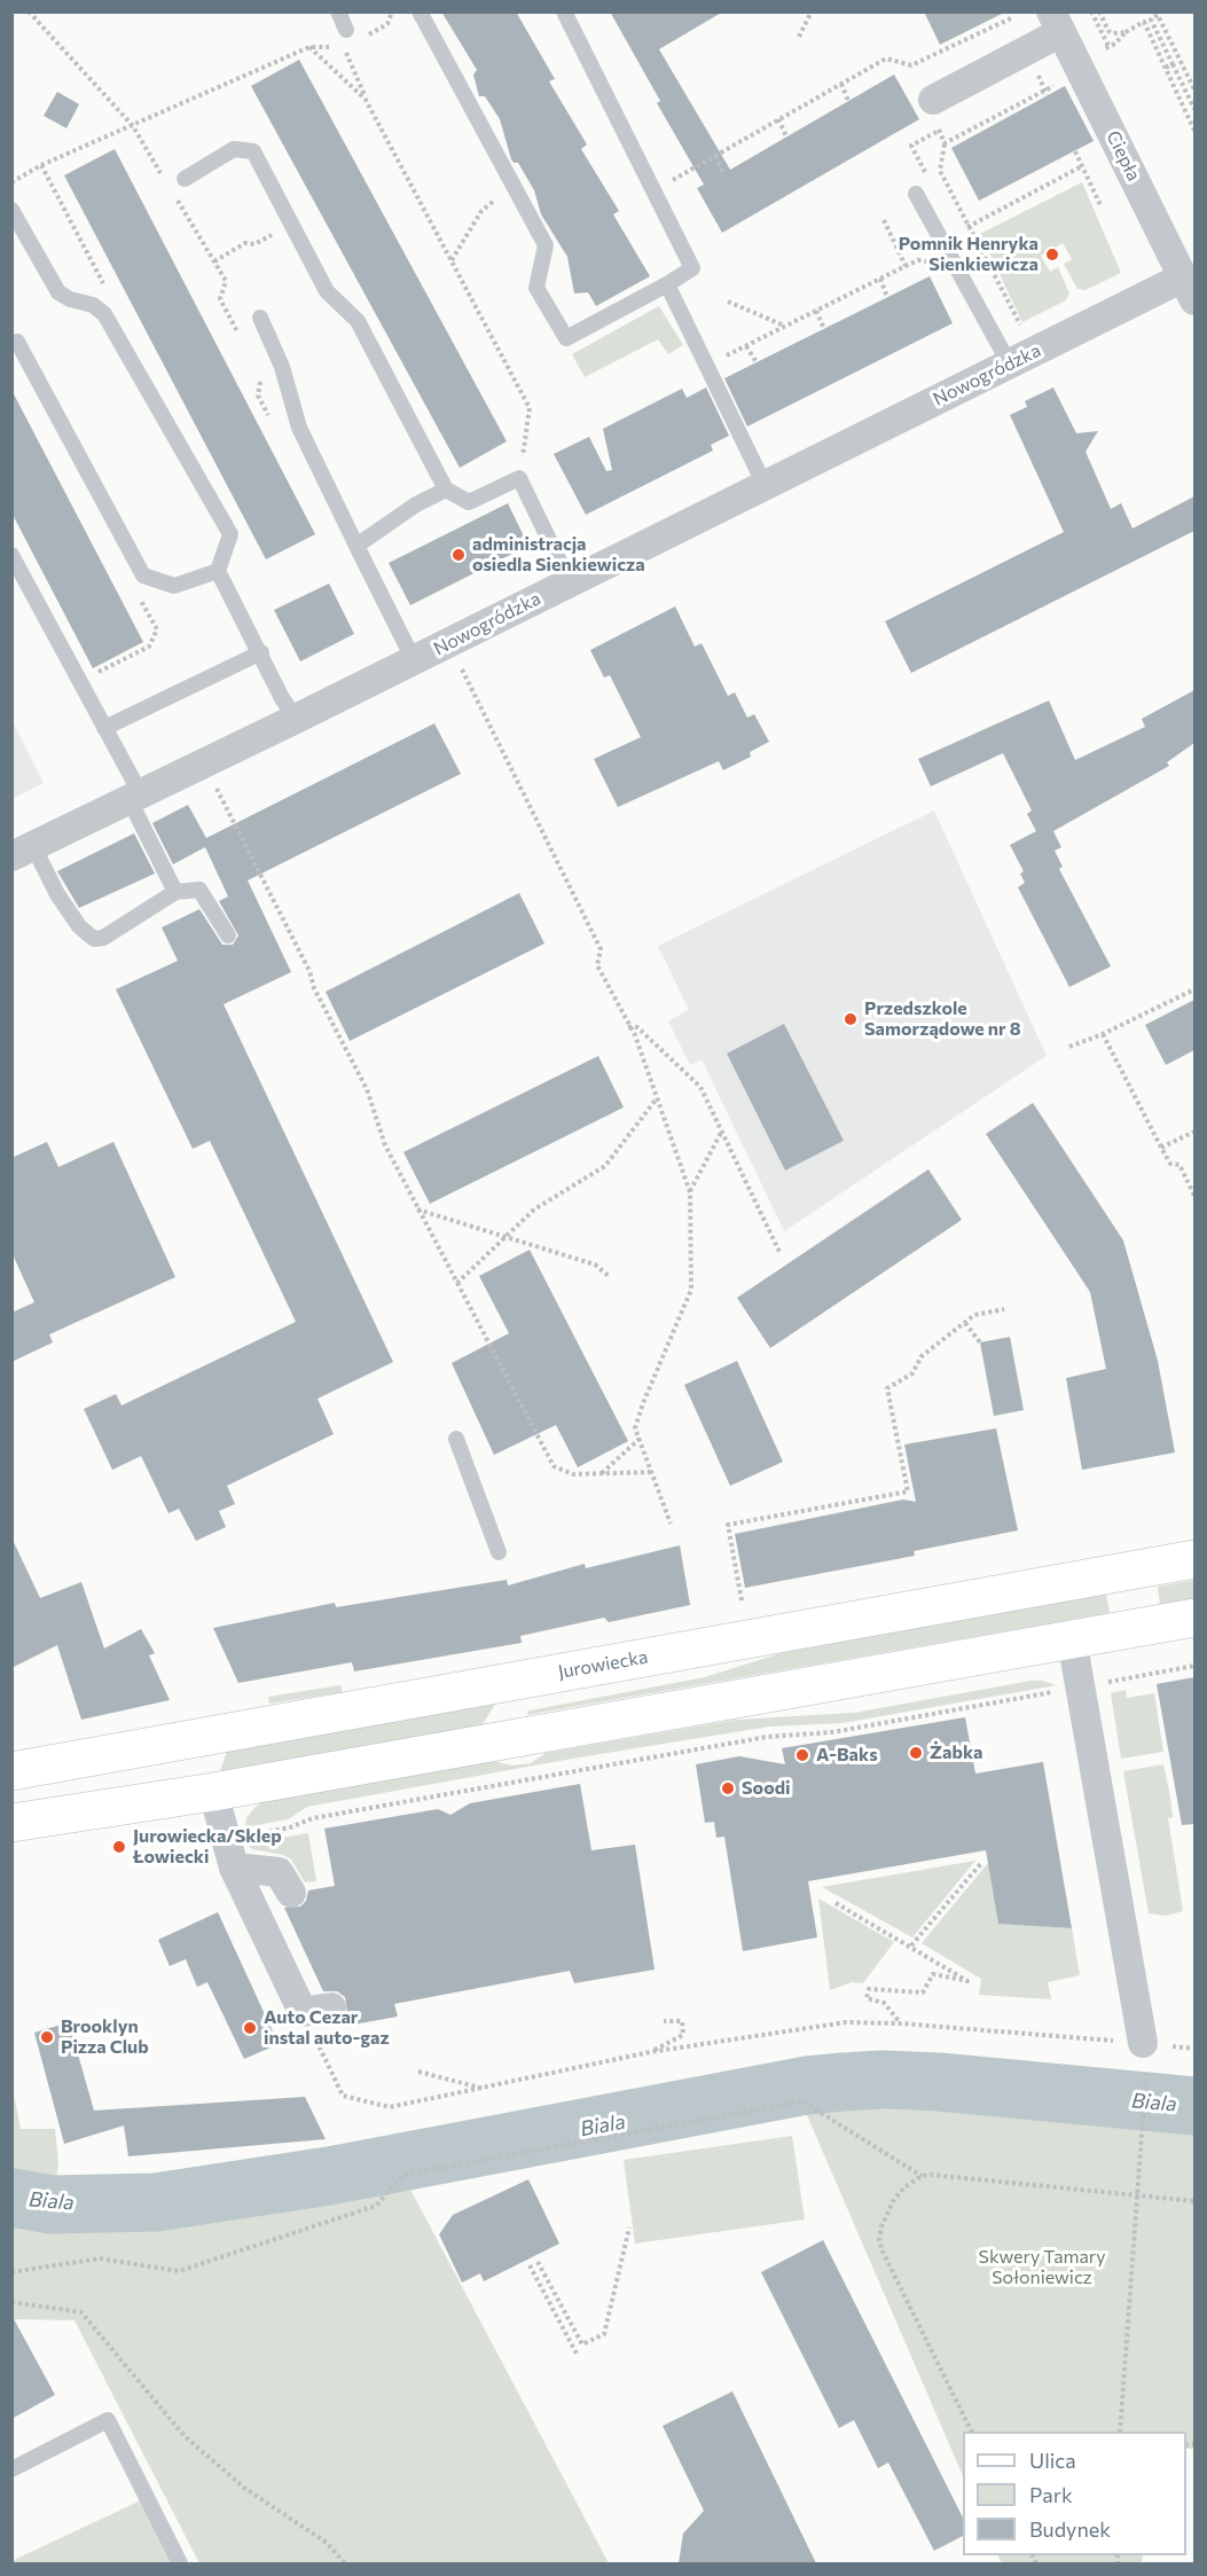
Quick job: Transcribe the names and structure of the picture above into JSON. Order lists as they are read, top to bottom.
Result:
{
  "streets": {
    "street": ["Ciepła", "Nowogródzka", "Jurowiecka"]
  },
  "crossings": [
    ["Ciepła", "Nowogródzka"]
  ],
  "water": ["Biala"],
  "parks": ["Skwery Tamary Sołoniewicz"],
  "places": [
    "Pomnik Henryka Sienkiewicza",
    "administracja osiedla Sienkiewicza",
    "Przedszkole Samorządowe nr 8",
    "Żabka",
    "A-Baks",
    "Soodi",
    "Jurowiecka/Sklep Łowiecki",
    "Auto Cezar instal auto-gaz",
    "Brooklyn Pizza Club"
  ],
  "legend": ["Ulica", "Park", "Budynek"]
}
